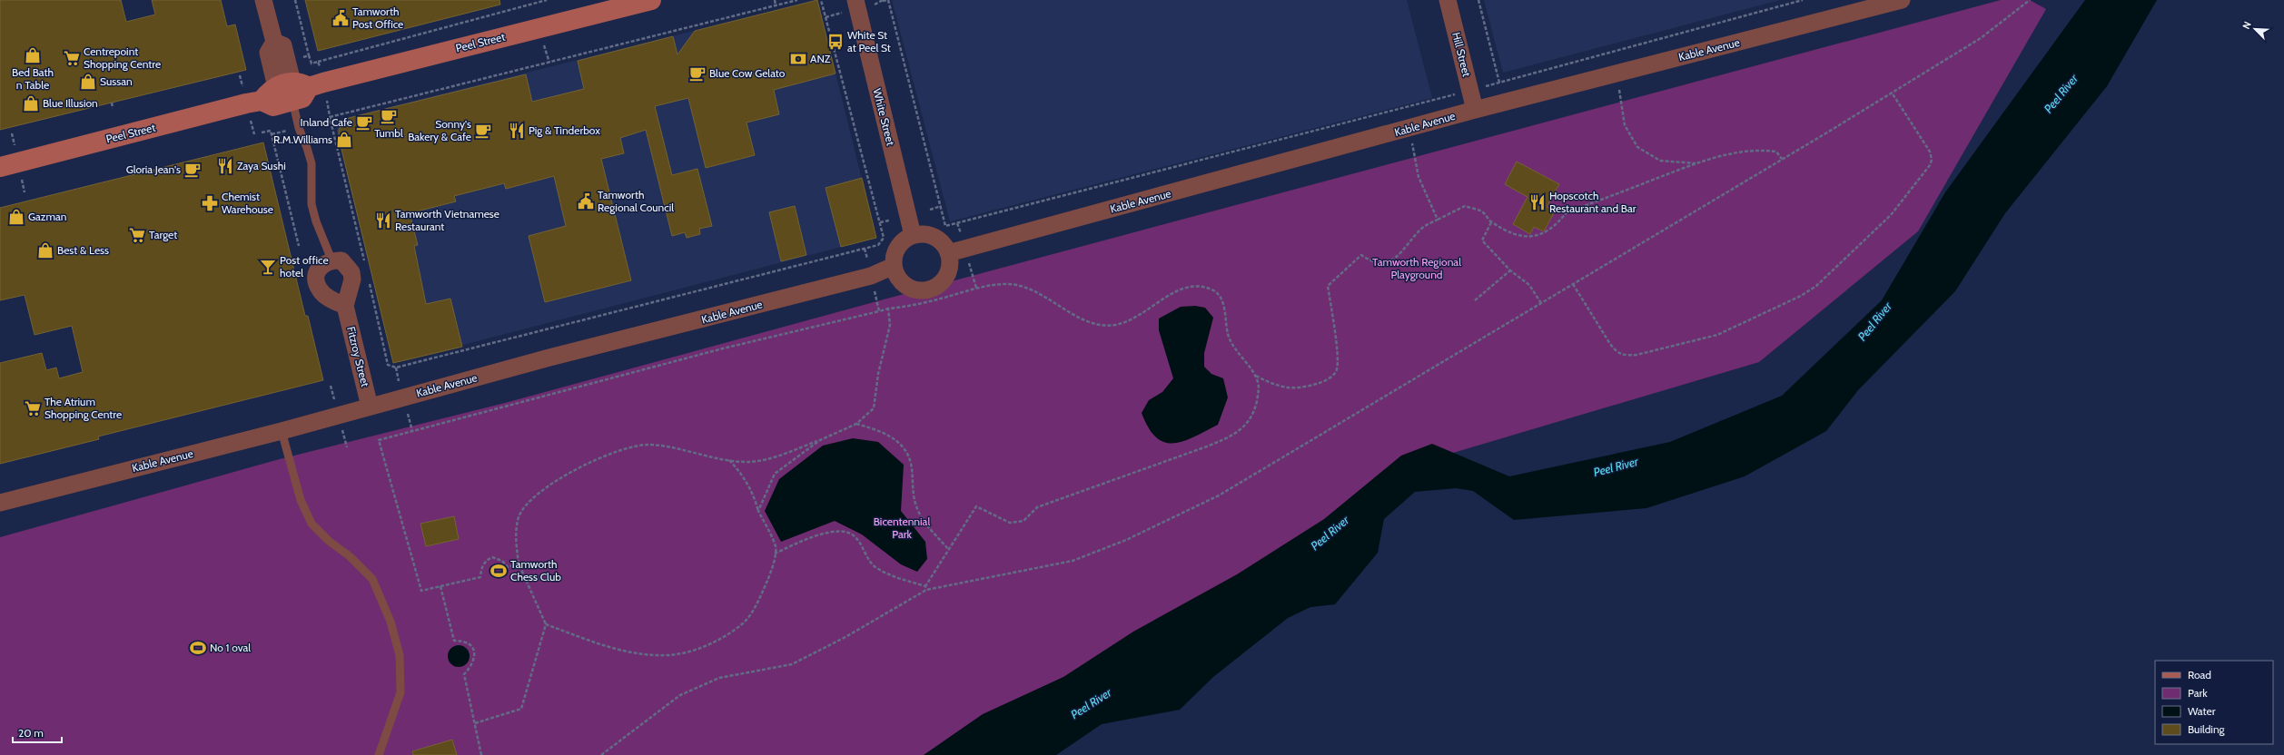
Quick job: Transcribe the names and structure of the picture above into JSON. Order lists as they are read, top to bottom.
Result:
{
  "streets": {
    "main road": ["Peel Street"],
    "street": [
      "Kable Avenue",
      "Hill Street",
      "White Street",
      "Fitzroy Street"
    ]
  },
  "crossings": [
    ["Kable Avenue", "Hill Street"],
    ["Kable Avenue", "White Street"],
    ["Kable Avenue", "Fitzroy Street"]
  ],
  "water": ["Peel River"],
  "parks": ["Tamworth Regional Playground", "Bicentennial Park"],
  "places": {
    "public building": ["Tamworth Post Office", "Tamworth Regional Council"],
    "bus stop": ["White St at Peel St"],
    "shop": [
      "Bed Bath n Table",
      "Sussan",
      "Blue Illusion",
      "R.M.Williams",
      "Gazman",
      "Best & Less"
    ],
    "supermarket": ["Centrepoint Shopping Centre", "Target", "The Atrium Shopping Centre"],
    "bank": ["ANZ"],
    "cafe": [
      "Blue Cow Gelato",
      "Tumbl",
      "Inland Cafe",
      "Sonny's Bakery & Cafe",
      "Gloria Jean's"
    ],
    "restaurant": [
      "Pig & Tinderbox",
      "Zaya Sushi",
      "Hopscotch Restaurant and Bar",
      "Tamworth Vietnamese Restaurant"
    ],
    "pharmacy": ["Chemist Warehouse"],
    "bar": ["Post office hotel"],
    "sports": ["Tamworth Chess Club", "No 1 oval"]
  },
  "legend": [
    "Road",
    "Park",
    "Water",
    "Building"
  ],
  "scale_bar": "20 m",
  "north": "top left"
}
